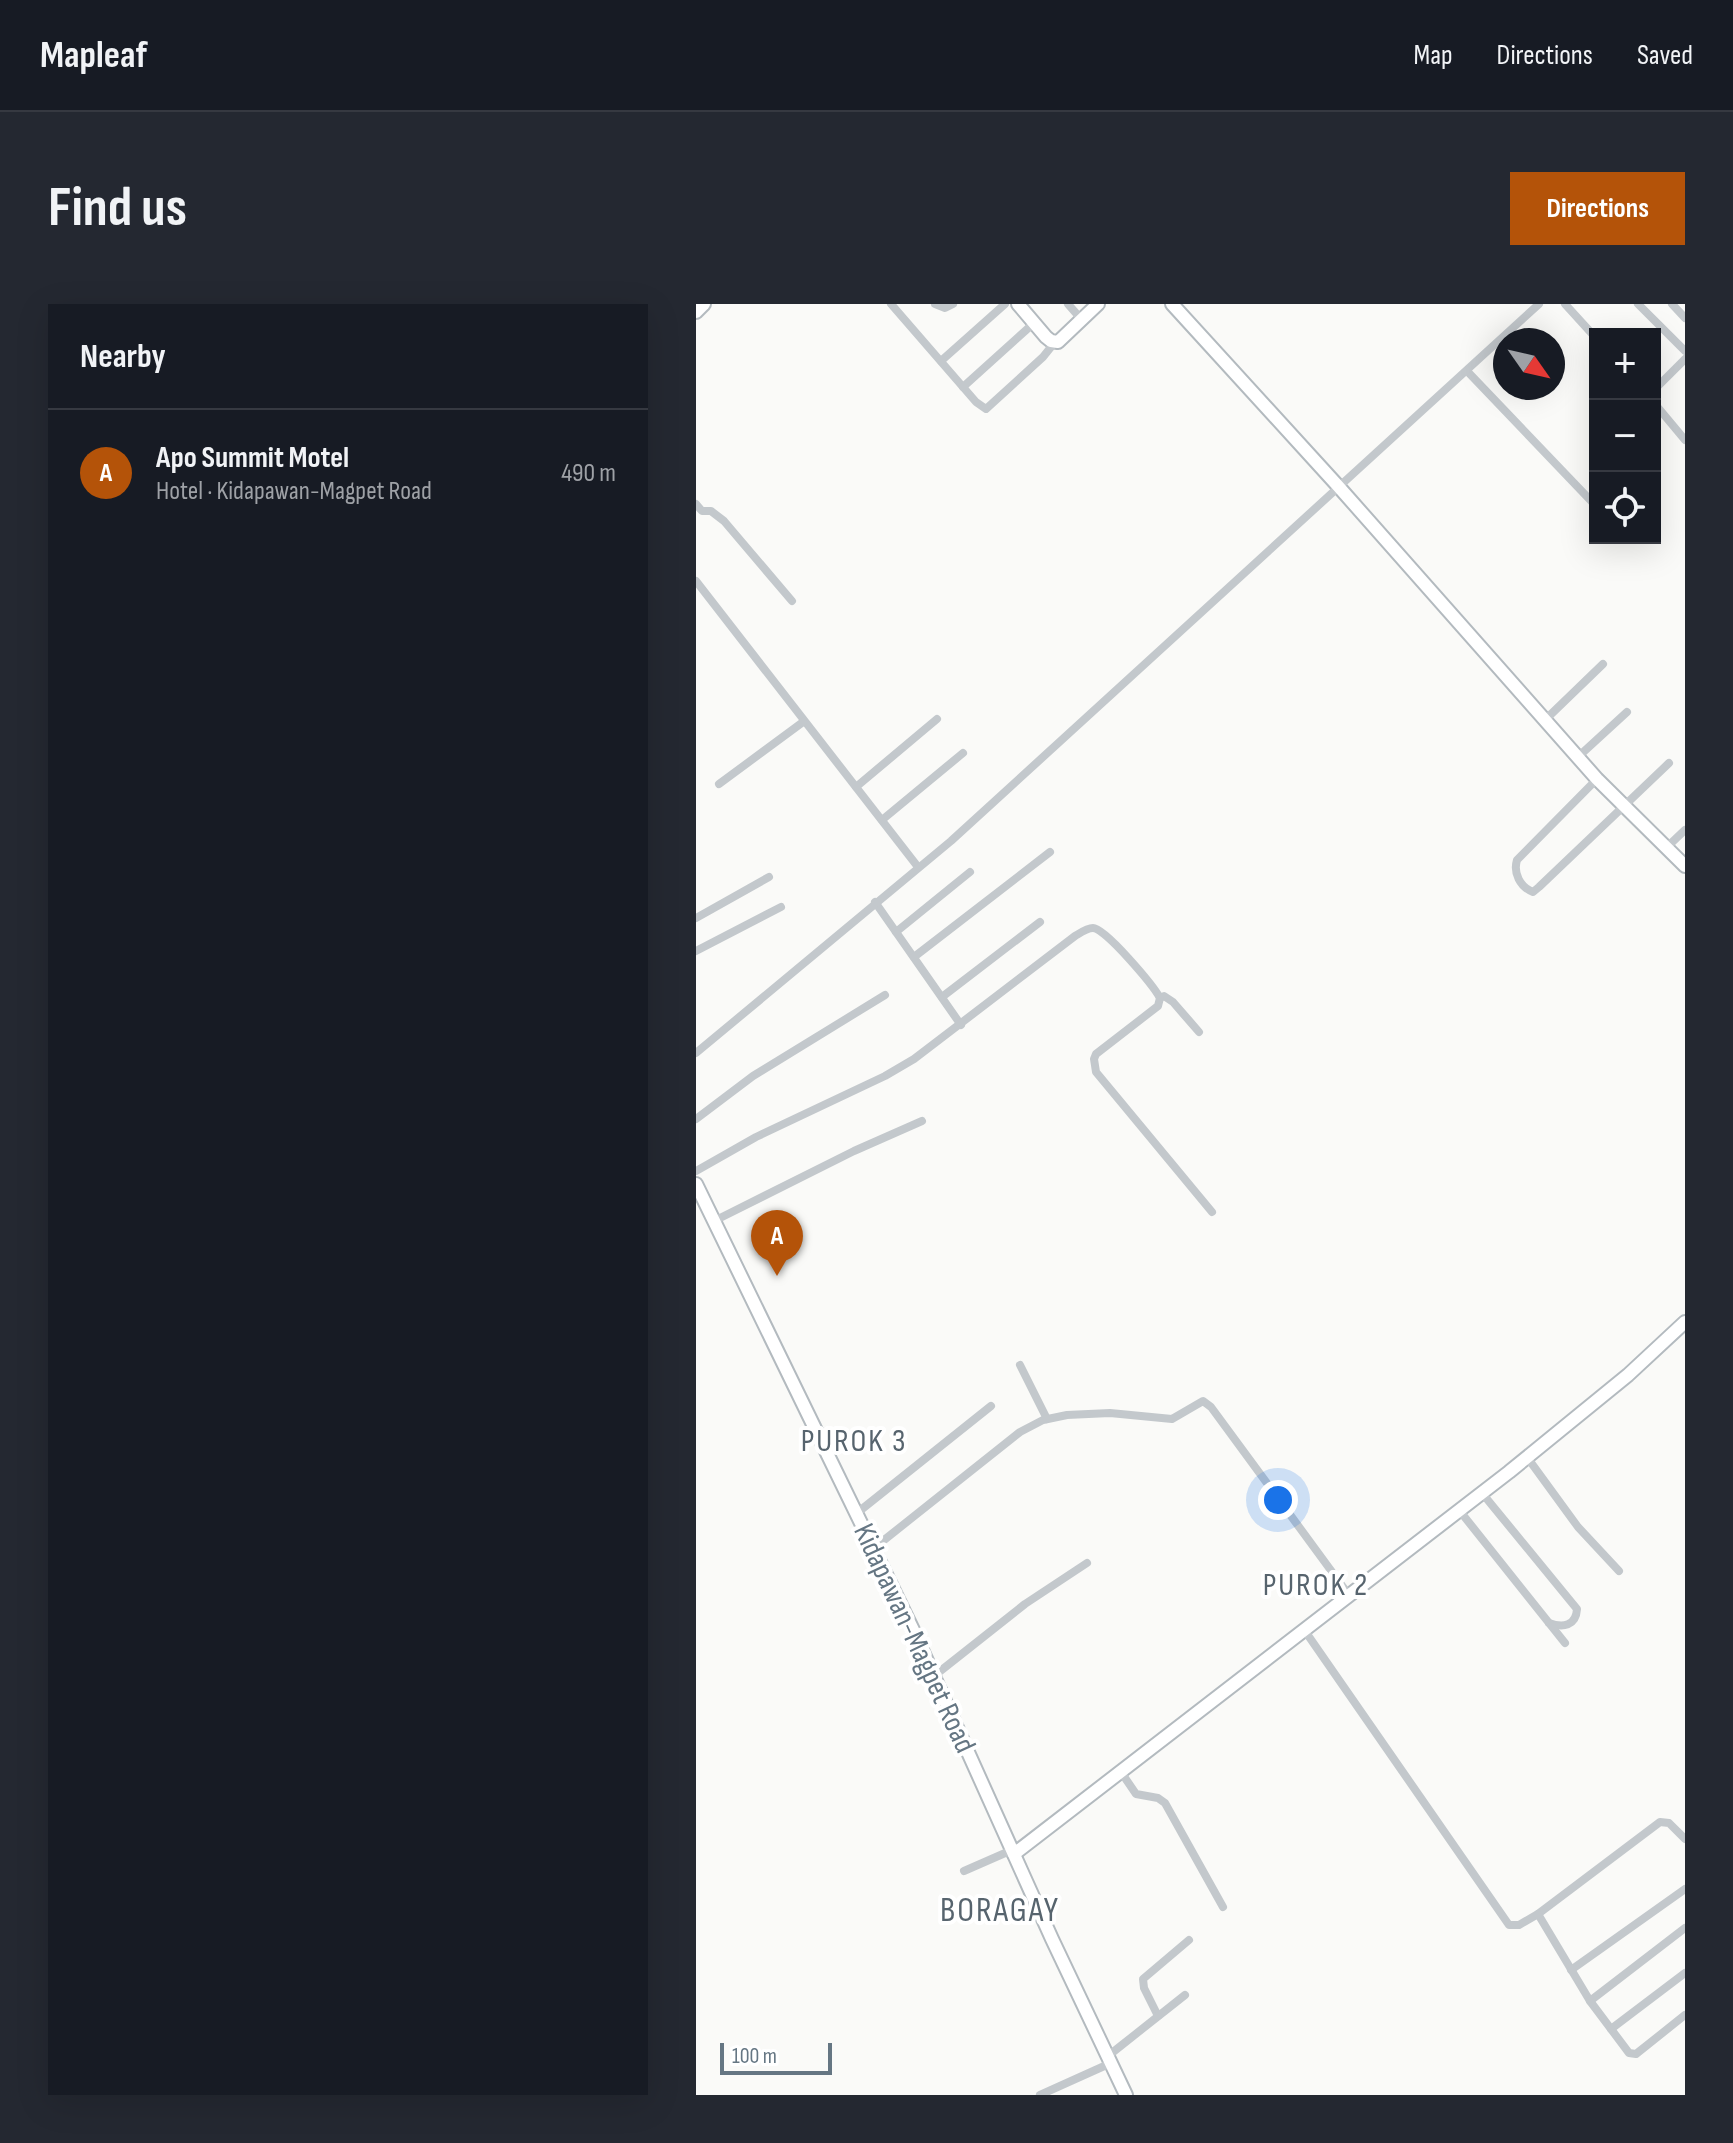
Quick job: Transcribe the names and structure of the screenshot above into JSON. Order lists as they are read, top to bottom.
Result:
{
  "streets": {
    "street": ["Kidapawan-Magpet Road"]
  },
  "districts": ["PUROK 3", "PUROK 2", "BORAGAY"],
  "scale_bar": "100 m",
  "north": "bottom right",
  "page": {
    "header": "Mapleaf",
    "nav": ["Map", "Directions", "Saved"],
    "buttons": "Directions",
    "title": "Find us",
    "heading": "Nearby",
    "map_buttons": ["+", "−"],
    "list": [
      {
        "mark": "A",
        "name": "Apo Summit Motel",
        "note": "Hotel · Kidapawan-Magpet Road",
        "value": "490 m"
      }
    ],
    "pins": "A",
    "scale": "100 m"
  }
}
